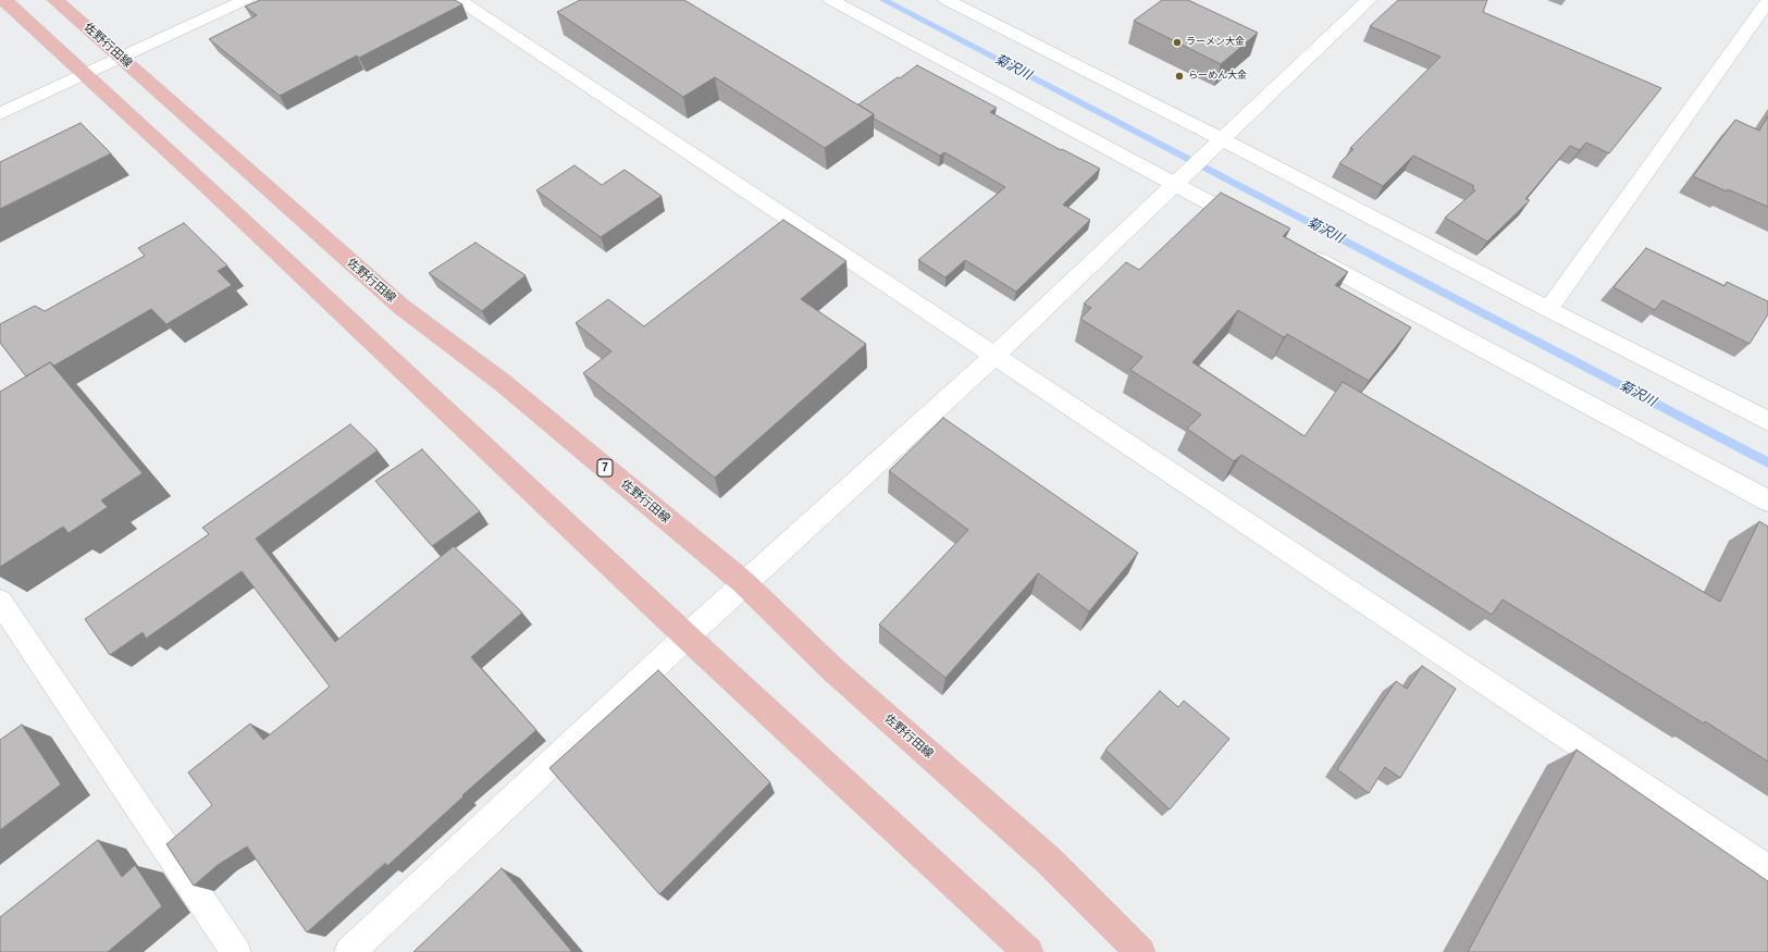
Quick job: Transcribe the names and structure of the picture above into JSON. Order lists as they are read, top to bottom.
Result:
{
  "streets": {
    "main road": ["佐野行田線", "7"]
  },
  "water": ["菊沢川"],
  "places": ["ラーメン大金", "らーめん大金"]
}
